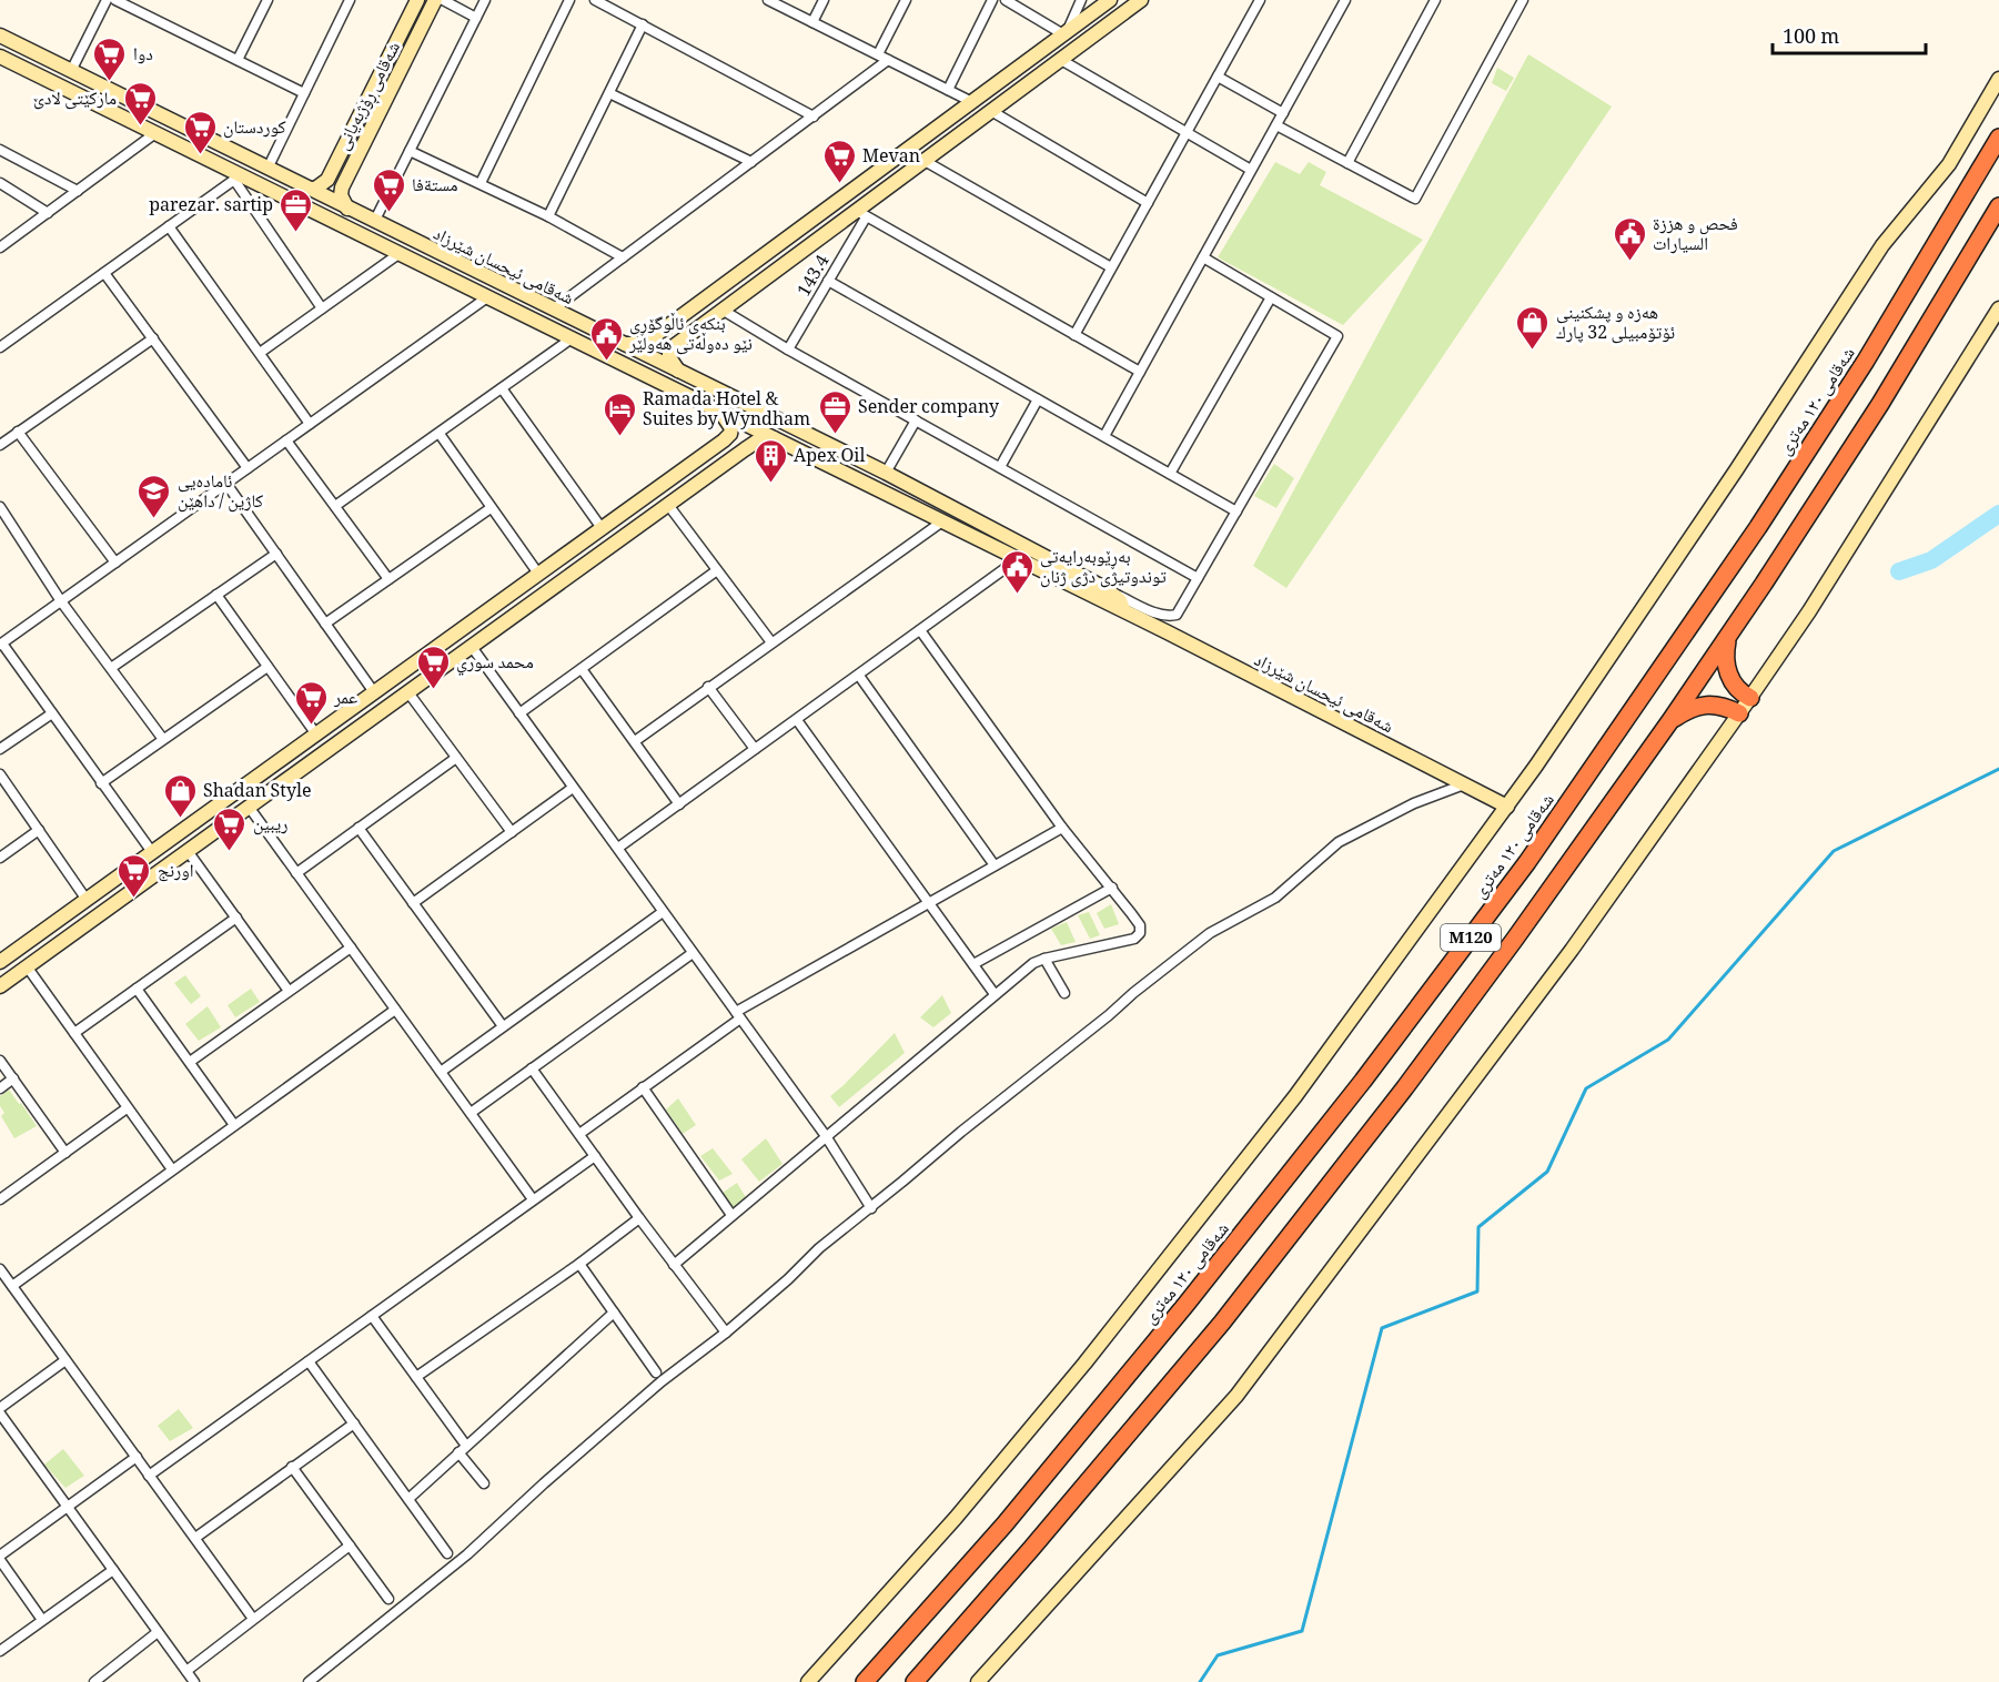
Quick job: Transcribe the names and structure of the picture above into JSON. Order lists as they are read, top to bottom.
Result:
{
  "streets": {
    "highway": ["شەقامی ١٢٠ مەتری", "M120"],
    "street": ["شەقامی ڕۆژبەیانی", "شەقامی ئیحسان شێرزاد", "143.4"]
  },
  "places": {
    "supermarket": [
      "دوا",
      "مارکێتی لادێ",
      "كوردستان",
      "Mevan",
      "مستةفا",
      "محمد سوري",
      "عمر",
      "ريبين",
      "اورنج"
    ],
    "office": ["parezar. sartip", "Sender company"],
    "public building": ["فحص و هززة السيارات", "بنکەی ئاڵوگۆڕی نێو دەوڵەتی هەولێر", "بەڕێوبەرایەتی توندوتیژی دژی ژنان"],
    "shop": ["هه‌زه‌ و پشكنینی ئۆتۆمبیلی 32 پارك", "Shadan Style"],
    "hotel": ["Ramada Hotel & Suites by Wyndham"],
    "building": ["Apex Oil"],
    "school or university": ["ئامادەيی کاژين / داهێن"]
  },
  "scale_bar": "100 m"
}
